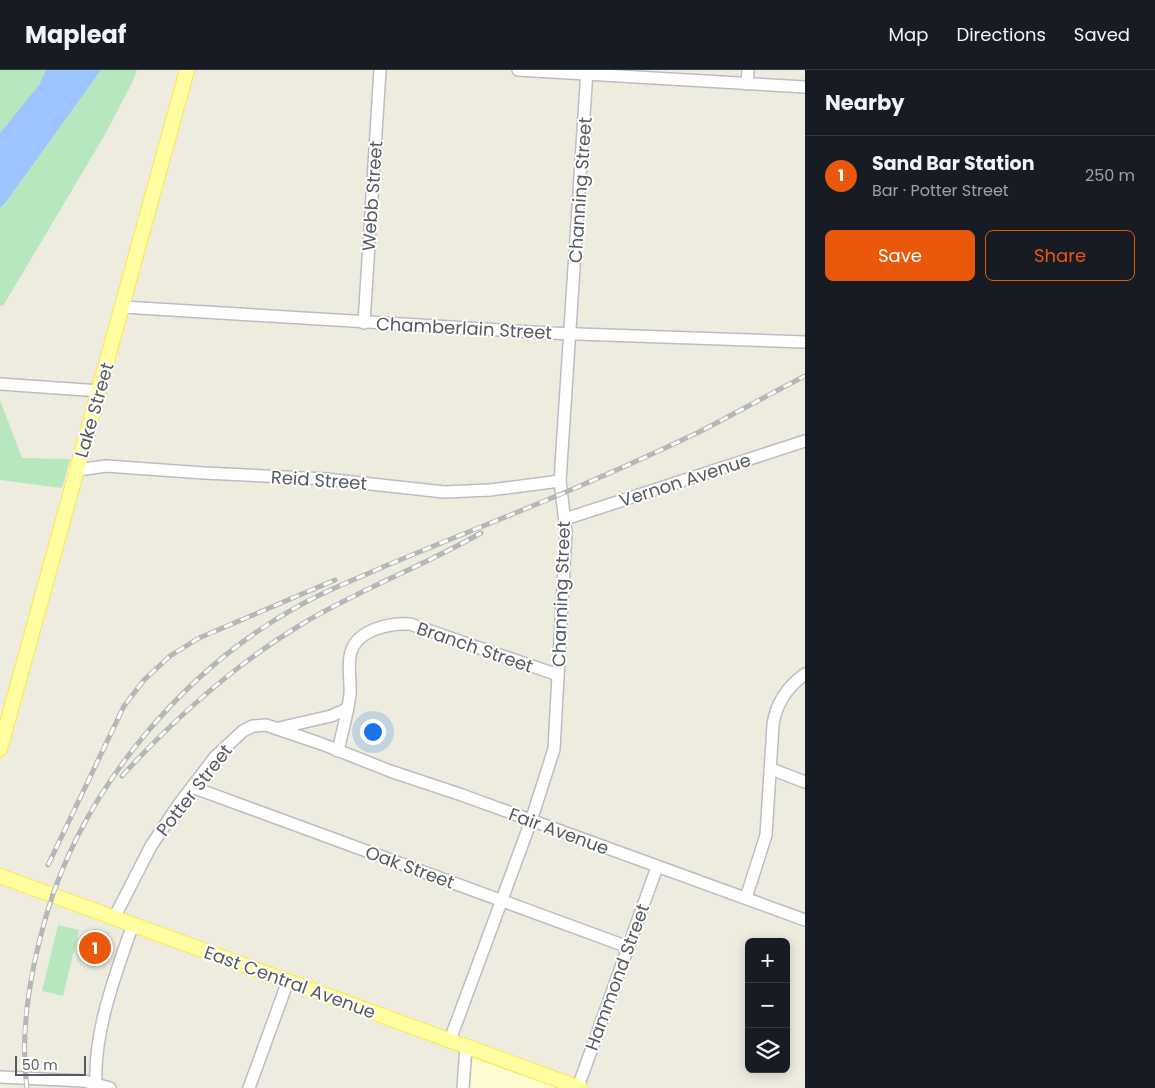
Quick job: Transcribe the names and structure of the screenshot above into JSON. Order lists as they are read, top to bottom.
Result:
{
  "streets": {
    "main road": ["Lake Street", "East Central Avenue"],
    "street": [
      "Channing Street",
      "Webb Street",
      "Chamberlain Street",
      "Reid Street",
      "Vernon Avenue",
      "Branch Street",
      "Potter Street",
      "Fair Avenue",
      "Oak Street",
      "Hammond Street"
    ]
  },
  "crossings": [
    ["Channing Street", "Chamberlain Street"],
    ["Channing Street", "Reid Street"],
    ["Channing Street", "Vernon Avenue"],
    ["Channing Street", "Branch Street"],
    ["Channing Street", "Fair Avenue"],
    ["Channing Street", "Oak Street"],
    ["Channing Street", "East Central Avenue"],
    ["Webb Street", "Chamberlain Street"],
    ["Chamberlain Street", "Lake Street"],
    ["Lake Street", "Reid Street"],
    ["Branch Street", "Fair Avenue"],
    ["Potter Street", "Fair Avenue"],
    ["Potter Street", "Oak Street"],
    ["Potter Street", "East Central Avenue"],
    ["Fair Avenue", "Hammond Street"],
    ["Oak Street", "Hammond Street"],
    ["Hammond Street", "East Central Avenue"]
  ],
  "scale_bar": "50 m",
  "page": {
    "header": "Mapleaf",
    "nav": ["Map", "Directions", "Saved"],
    "heading": "Nearby",
    "list": [
      {
        "mark": "1",
        "name": "Sand Bar Station",
        "note": "Bar · Potter Street",
        "value": "250 m"
      }
    ],
    "buttons": ["Save", "Share"],
    "pins": "1",
    "map_buttons": ["+", "−"],
    "scale": "50 m"
  }
}
